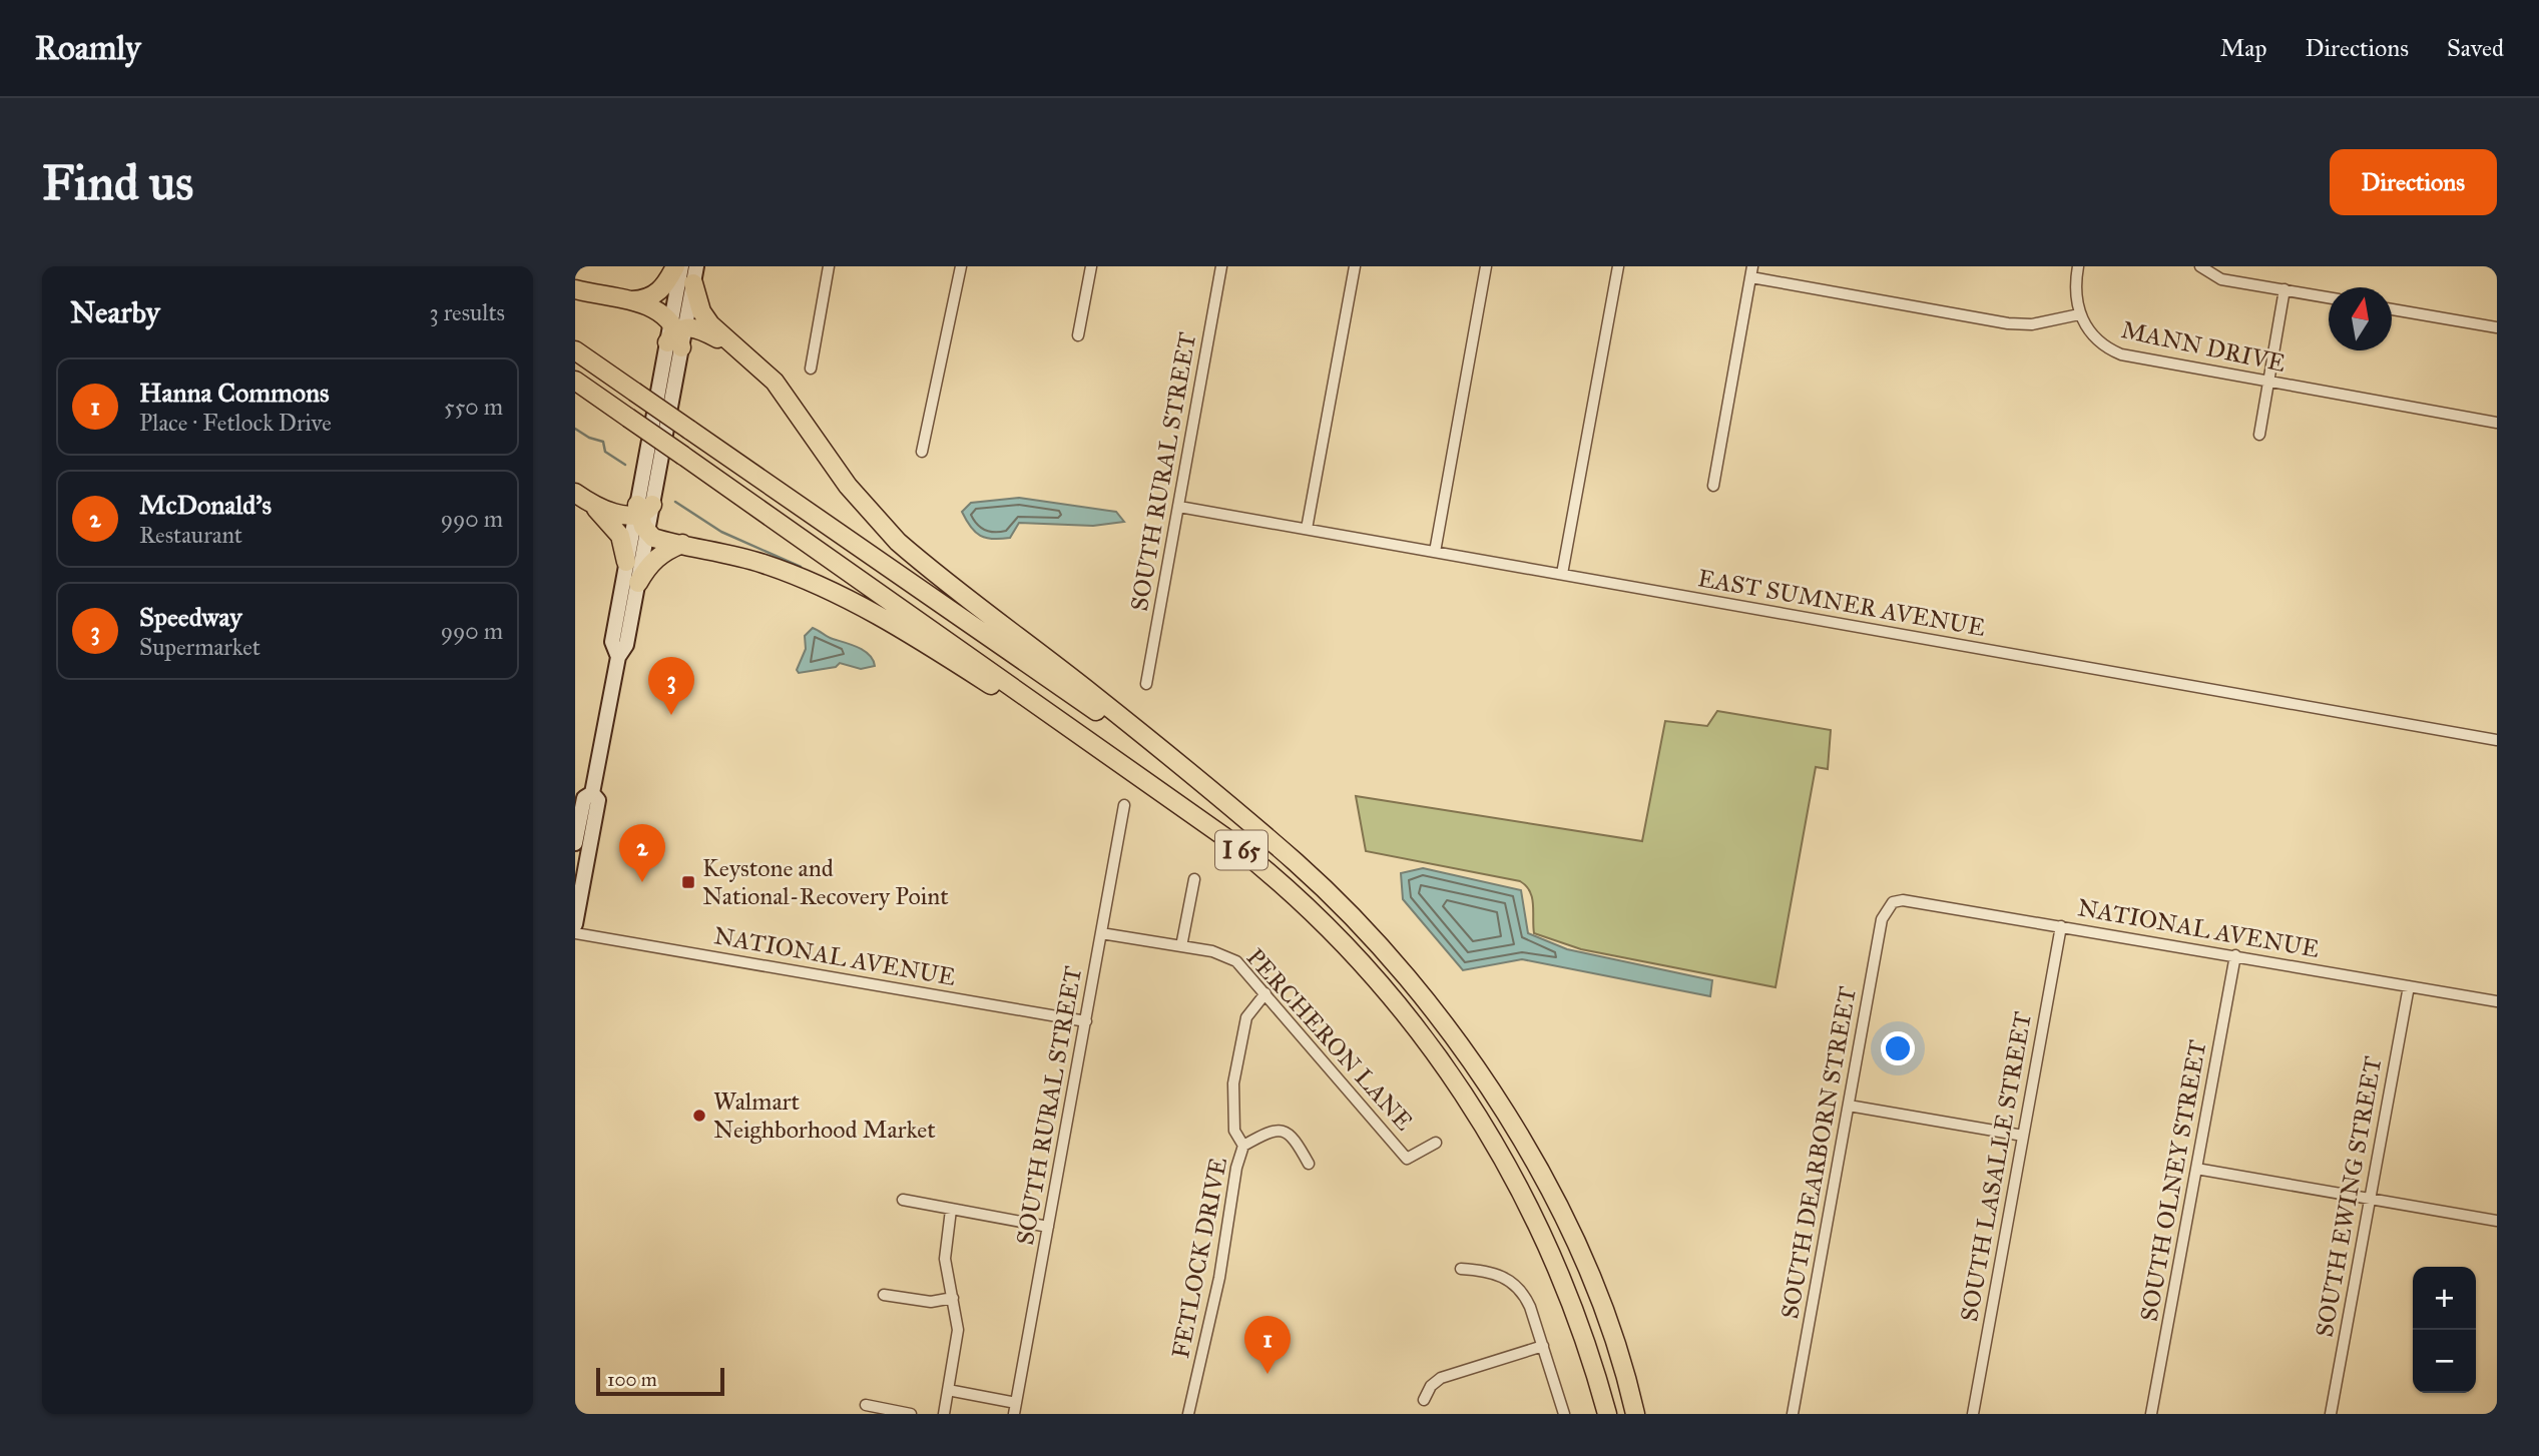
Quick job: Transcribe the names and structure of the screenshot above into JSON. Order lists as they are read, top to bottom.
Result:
{
  "streets": {
    "highway": ["I 65"],
    "street": [
      "MANN DRIVE",
      "SOUTH RURAL STREET",
      "EAST SUMNER AVENUE",
      "NATIONAL AVENUE",
      "PERCHERON LANE",
      "SOUTH DEARBORN STREET",
      "SOUTH LASALLE STREET",
      "SOUTH OLNEY STREET",
      "SOUTH EWING STREET",
      "FETLOCK DRIVE"
    ]
  },
  "crossings": [
    ["SOUTH RURAL STREET", "EAST SUMNER AVENUE"],
    ["SOUTH RURAL STREET", "NATIONAL AVENUE"],
    ["SOUTH RURAL STREET", "PERCHERON LANE"],
    ["NATIONAL AVENUE", "SOUTH DEARBORN STREET"],
    ["NATIONAL AVENUE", "SOUTH LASALLE STREET"],
    ["NATIONAL AVENUE", "SOUTH OLNEY STREET"],
    ["NATIONAL AVENUE", "SOUTH EWING STREET"],
    ["PERCHERON LANE", "FETLOCK DRIVE"]
  ],
  "places": {
    "transit": ["Keystone and National-Recovery Point"],
    "other": ["Walmart Neighborhood Market"]
  },
  "scale_bar": "100 m",
  "north": "top",
  "page": {
    "header": "Roamly",
    "nav": ["Map", "Directions", "Saved"],
    "buttons": "Directions",
    "title": "Find us",
    "heading": ["Nearby", "3 results"],
    "list": [
      {
        "mark": "1",
        "name": "Hanna Commons",
        "note": "Place · Fetlock Drive",
        "value": "550 m"
      },
      {
        "mark": "2",
        "name": "McDonald's",
        "note": "Restaurant",
        "value": "990 m"
      },
      {
        "mark": "3",
        "name": "Speedway",
        "note": "Supermarket",
        "value": "990 m"
      }
    ],
    "pins": ["3", "2", "1"],
    "map_buttons": ["+", "−"],
    "scale": "100 m"
  }
}
